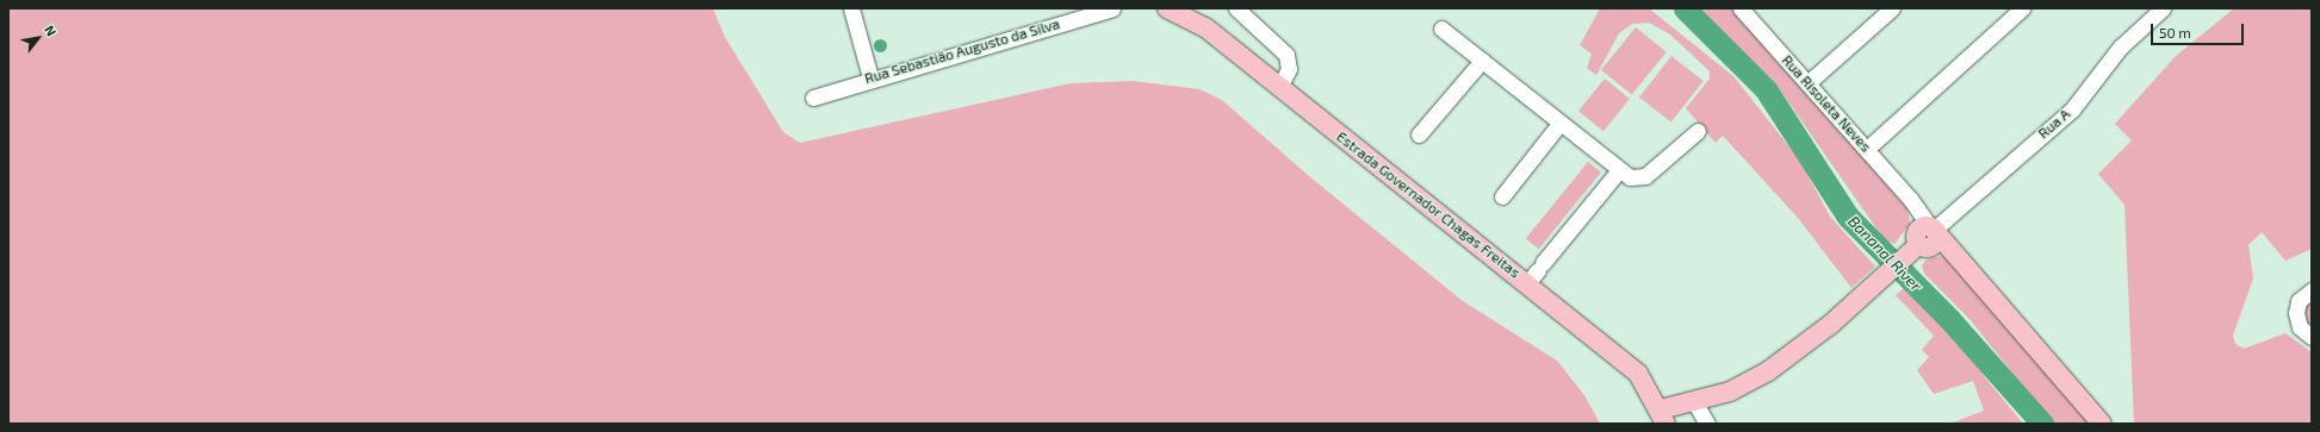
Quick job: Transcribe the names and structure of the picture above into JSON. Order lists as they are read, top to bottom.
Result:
{
  "streets": {
    "main road": ["Rua Risoleta Neves", "Estrada Governador Chagas Freitas"],
    "street": ["Rua Sebastião Augusto da Silva", "Rua A"]
  },
  "crossings": [
    ["Rua Risoleta Neves", "Rua A"]
  ],
  "water": ["Bananal River"],
  "scale_bar": "50 m",
  "north": "top right"
}
